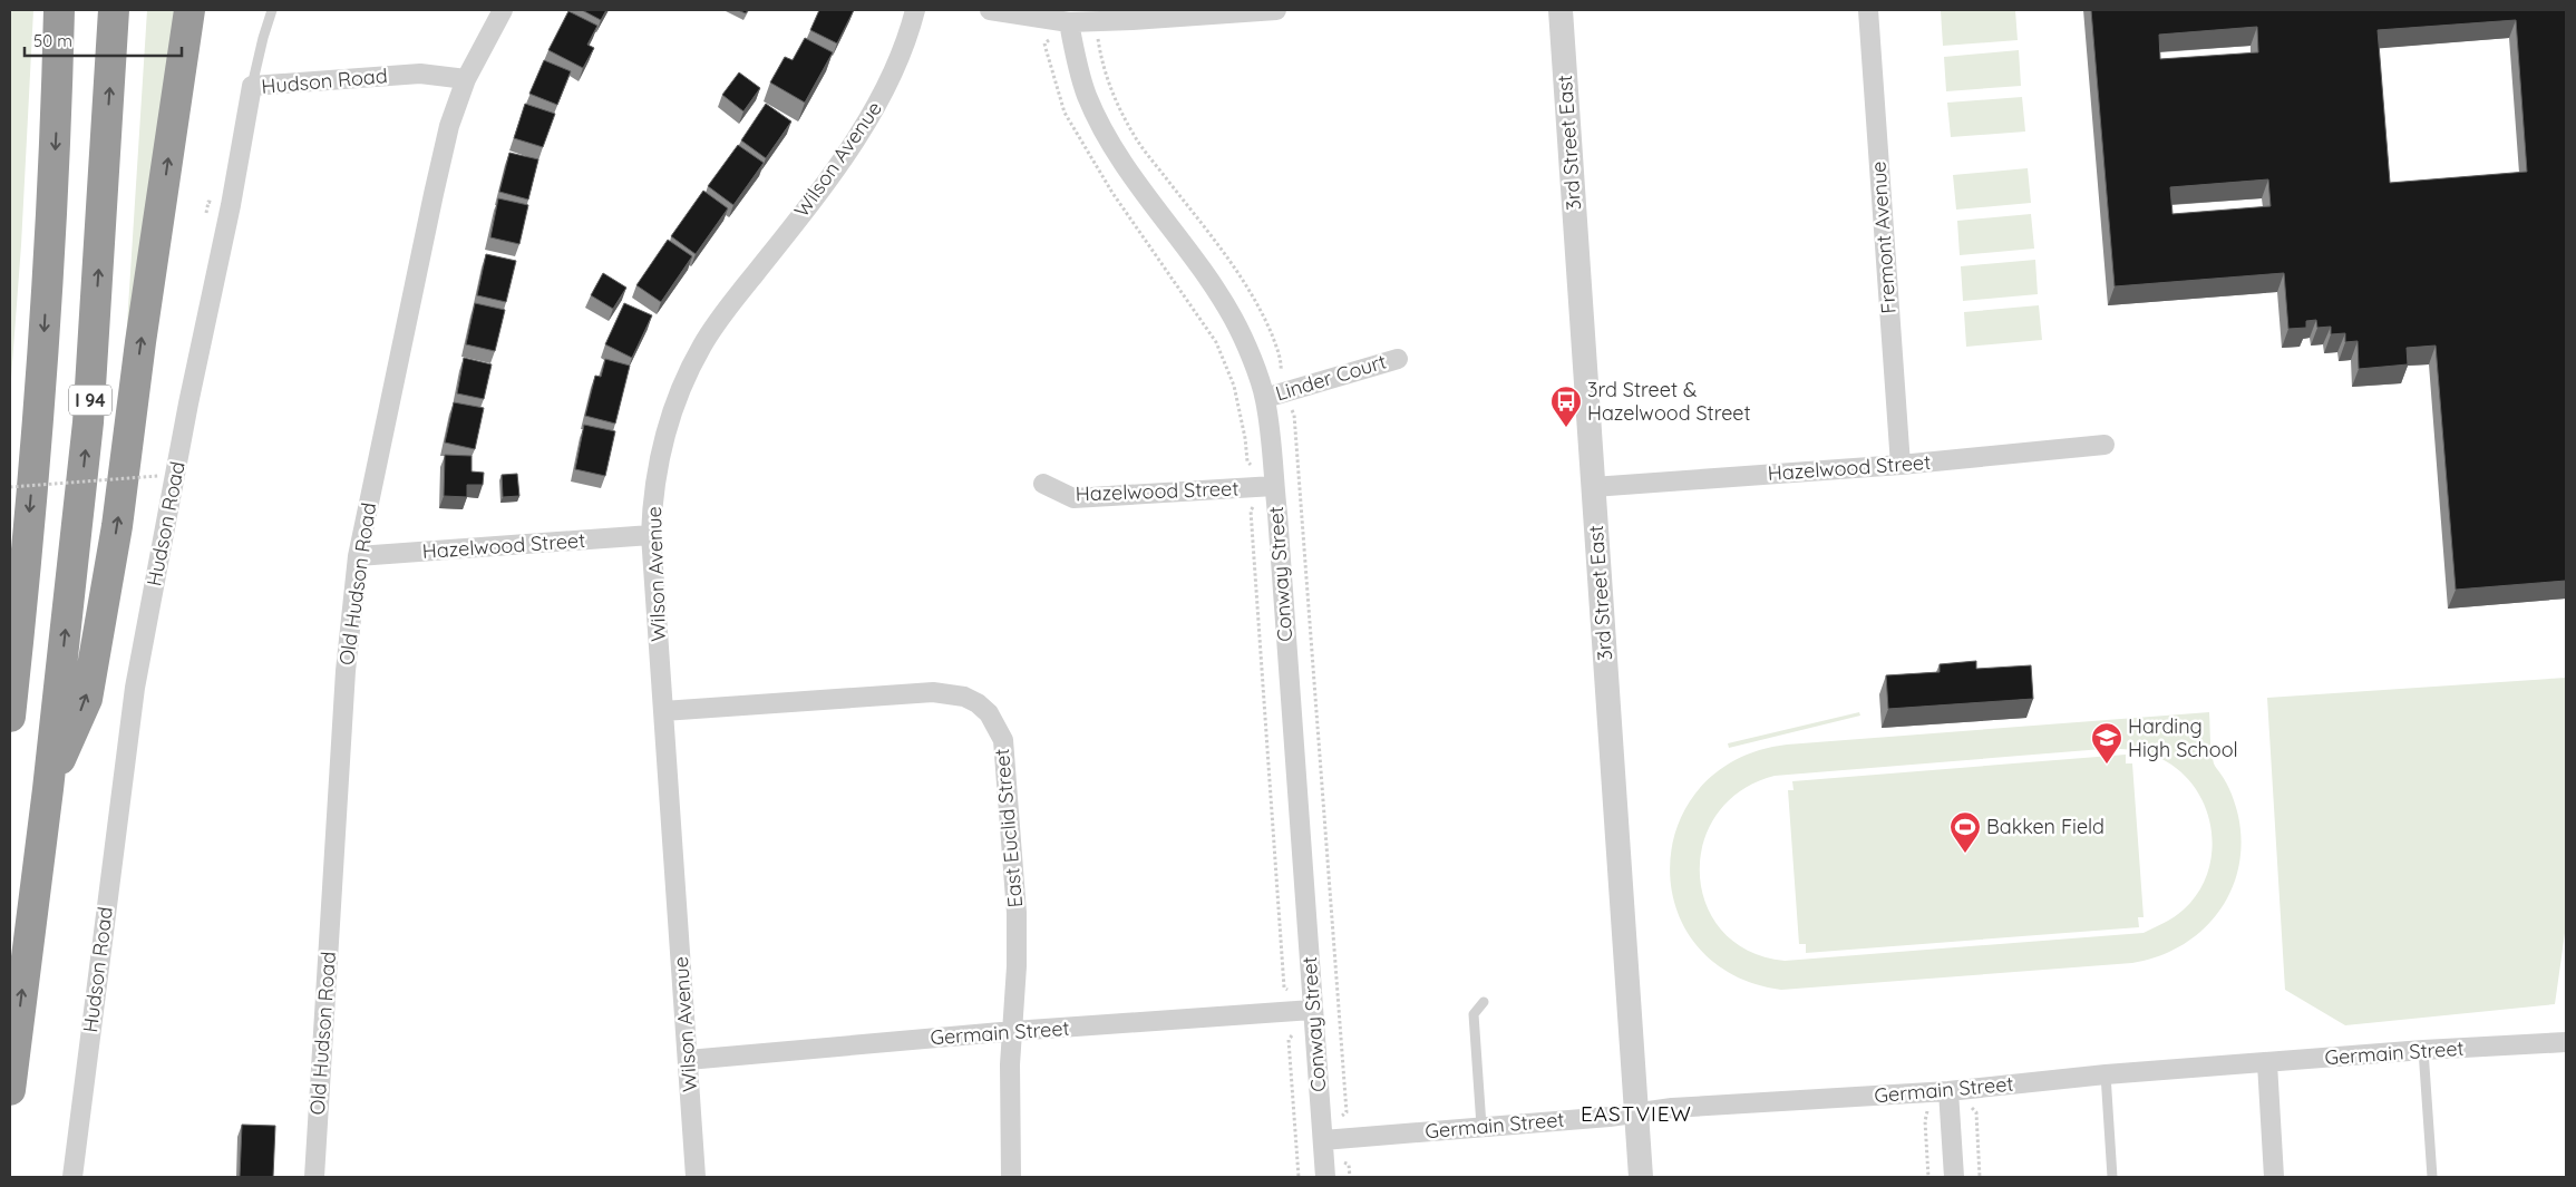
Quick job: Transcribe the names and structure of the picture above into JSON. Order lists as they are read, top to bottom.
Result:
{
  "streets": {
    "highway": ["I 94"],
    "street": [
      "Hudson Road",
      "3rd Street East",
      "Wilson Avenue",
      "Fremont Avenue",
      "Linder Court",
      "Hazelwood Street",
      "Conway Street",
      "Old Hudson Road",
      "East Euclid Street",
      "Germain Street"
    ]
  },
  "crossings": [
    ["Hudson Road", "Old Hudson Road"],
    ["3rd Street East", "Hazelwood Street"],
    ["3rd Street East", "Germain Street"],
    ["Wilson Avenue", "Hazelwood Street"],
    ["Wilson Avenue", "East Euclid Street"],
    ["Wilson Avenue", "Germain Street"],
    ["Fremont Avenue", "Hazelwood Street"],
    ["Linder Court", "Conway Street"],
    ["Hazelwood Street", "Conway Street"],
    ["Hazelwood Street", "Old Hudson Road"],
    ["Conway Street", "Germain Street"],
    ["East Euclid Street", "Germain Street"]
  ],
  "districts": ["EASTVIEW"],
  "places": {
    "bus stop": ["3rd Street & Hazelwood Street"],
    "school or university": ["Harding High School"],
    "sports": ["Bakken Field"]
  },
  "scale_bar": "50 m"
}
